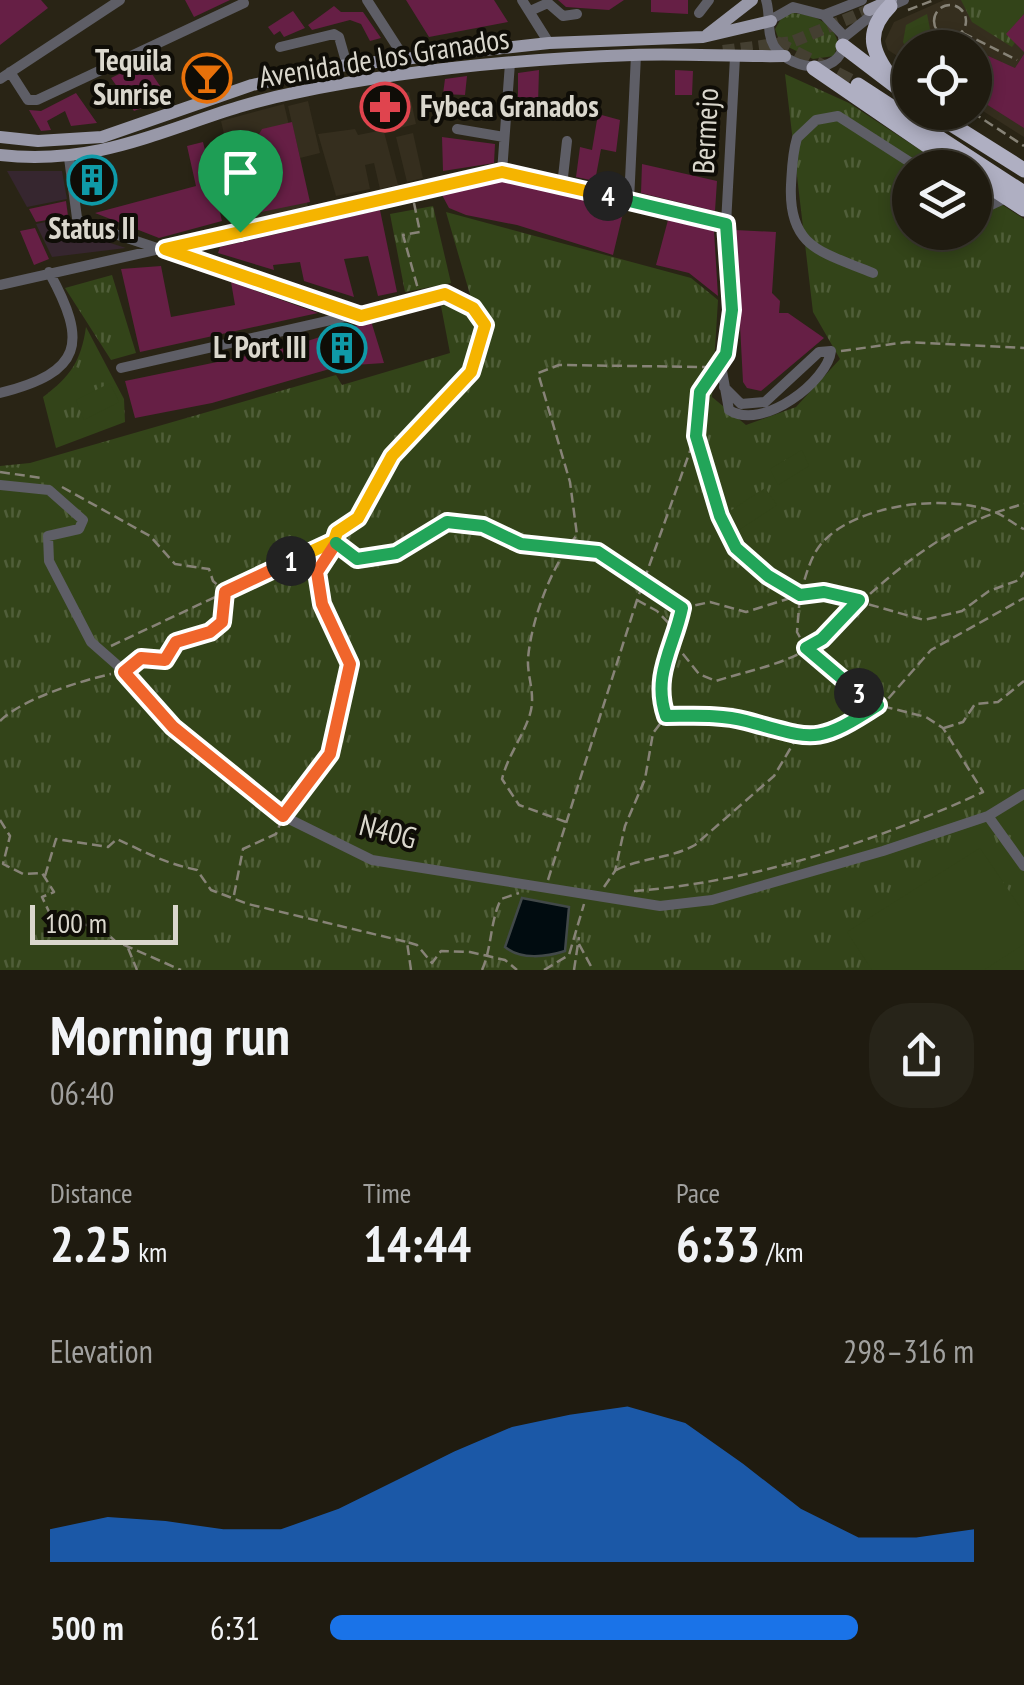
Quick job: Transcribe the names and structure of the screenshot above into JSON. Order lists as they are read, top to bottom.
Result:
{
  "streets": {
    "main road": ["Avenida de los Granados"],
    "street": ["Bermejo", "N40G"]
  },
  "crossings": [
    ["Avenida de los Granados", "Bermejo"]
  ],
  "places": {
    "bar": ["Tequila Sunrise"],
    "pharmacy": ["Fybeca Granados"],
    "building": ["Status II", "L´Port III"]
  },
  "scale_bar": "100 m",
  "page": {
    "pins": ["4", "1", "3"],
    "scale": "100 m",
    "heading": ["Morning run", "06:40"],
    "stats": [
      ["Distance", "2.25 km"],
      ["Time", "14:44"],
      ["Pace", "6:33 /km"]
    ],
    "chart": ["Elevation", "298–316 m"],
    "list": [
      {
        "name": "500 m",
        "note": "6:31"
      }
    ]
  }
}
